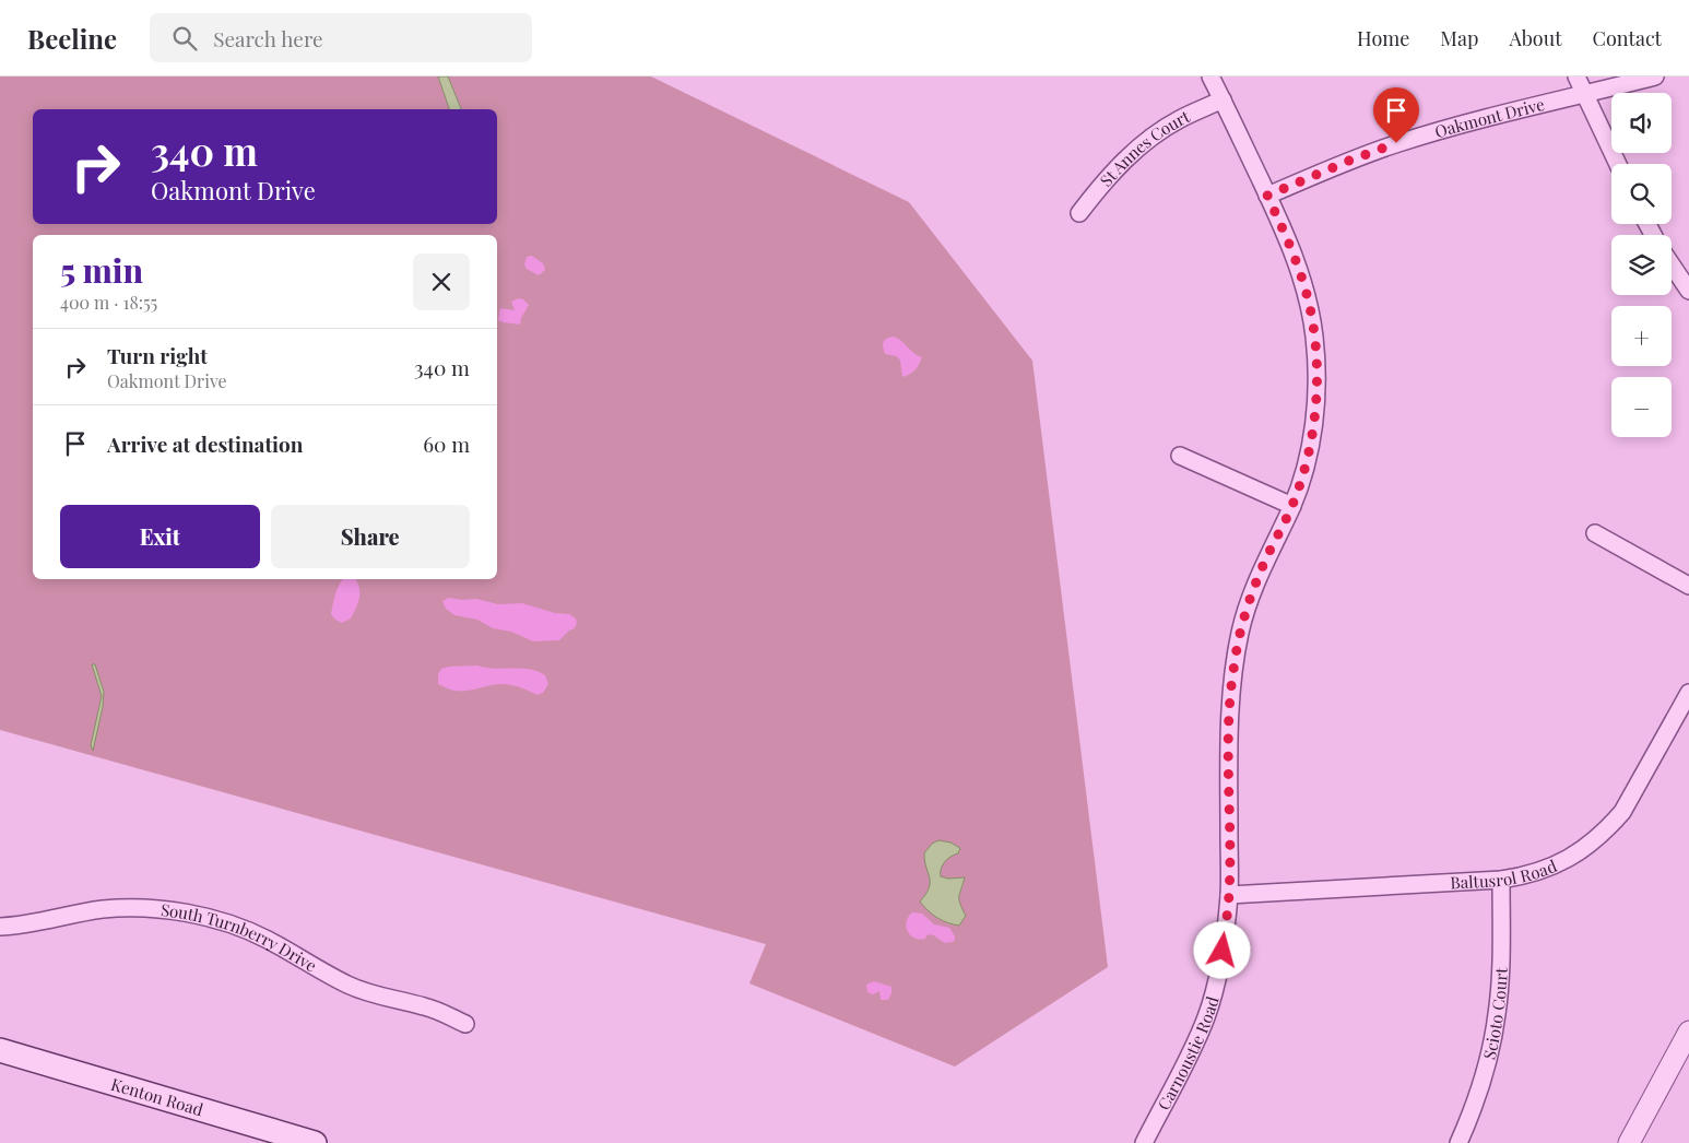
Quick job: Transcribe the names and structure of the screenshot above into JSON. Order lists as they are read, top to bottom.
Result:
{
  "streets": {
    "main road": ["Kenton Road"],
    "street": [
      "Oakmont Drive",
      "St Annes Court",
      "Baltusrol Road",
      "South Turnberry Drive",
      "Scioto Court",
      "Carnoustie Road"
    ]
  },
  "crossings": [
    ["Oakmont Drive", "Carnoustie Road"],
    ["St Annes Court", "Carnoustie Road"],
    ["Baltusrol Road", "Scioto Court"],
    ["Baltusrol Road", "Carnoustie Road"]
  ],
  "page": {
    "header": "Beeline",
    "search": "Search here",
    "nav": [
      "Home",
      "Map",
      "About",
      "Contact"
    ],
    "map_buttons": ["+", "−"],
    "turn": ["340 m", "Oakmont Drive"],
    "heading": ["5 min", "400 m · 18:55"],
    "list": [
      {
        "name": "Turn right",
        "note": "Oakmont Drive",
        "value": "340 m"
      },
      {
        "name": "Arrive at destination",
        "value": "60 m"
      }
    ],
    "buttons": ["Exit", "Share"]
  }
}
